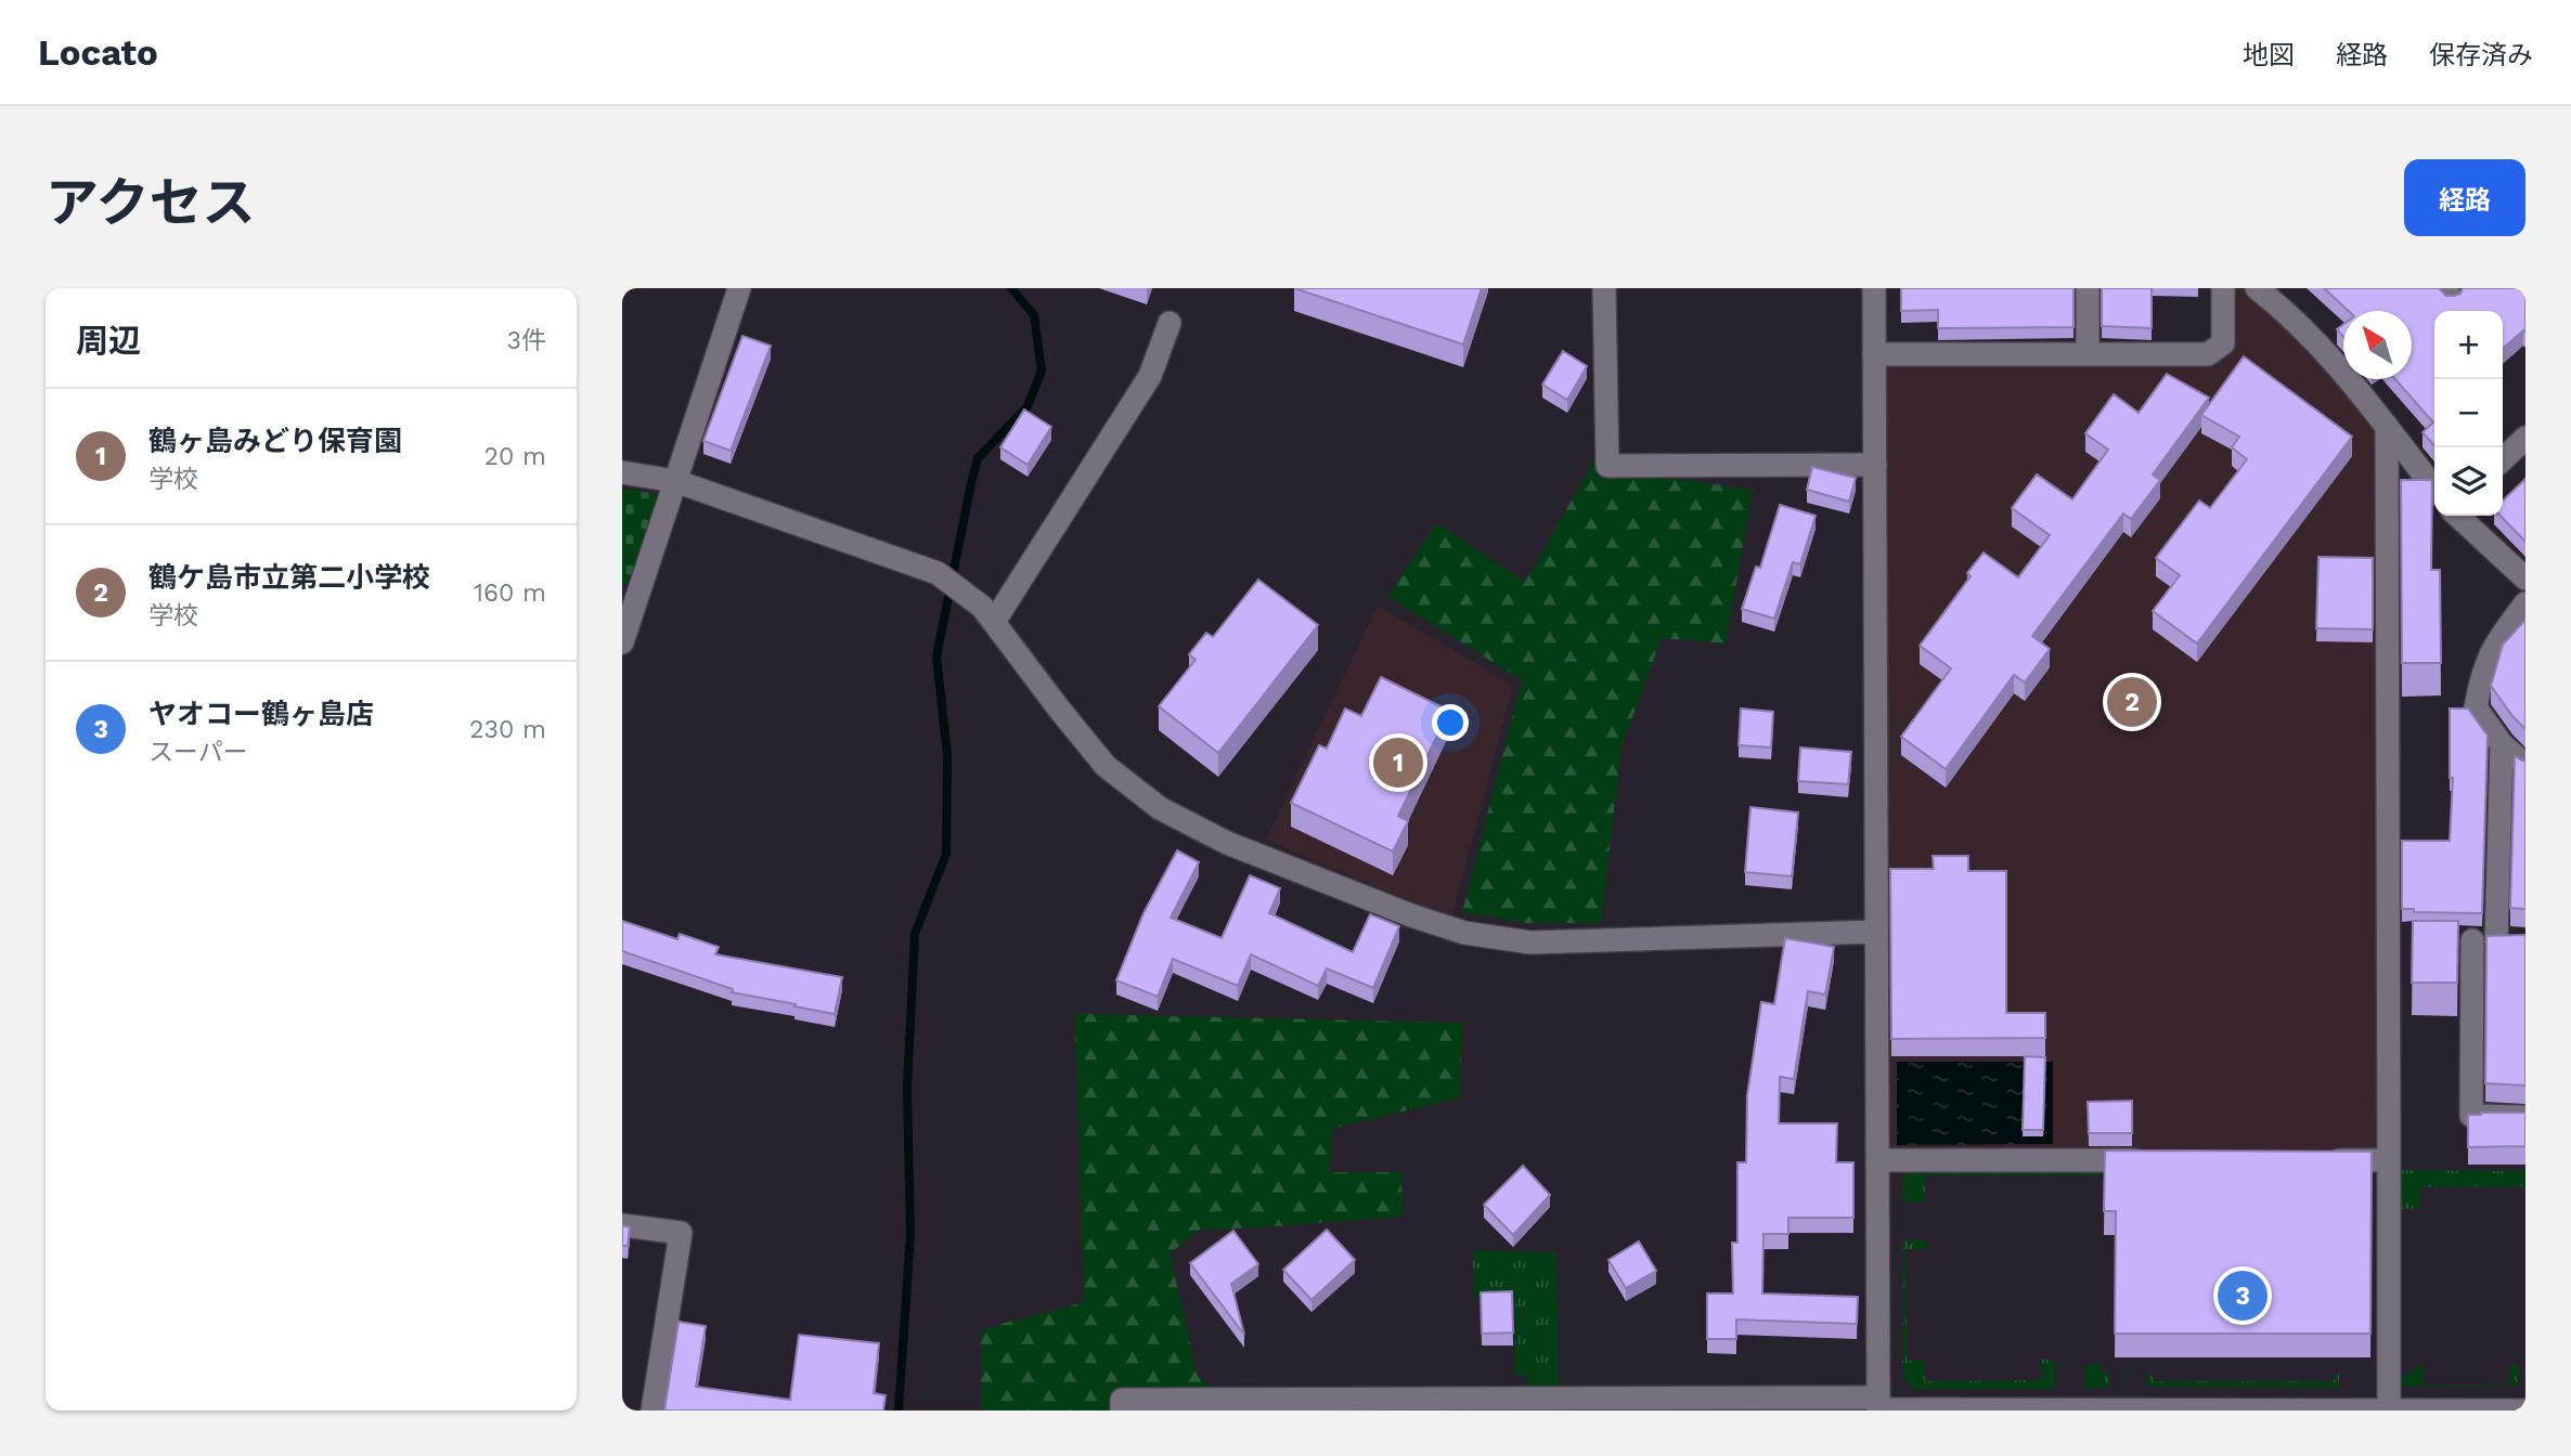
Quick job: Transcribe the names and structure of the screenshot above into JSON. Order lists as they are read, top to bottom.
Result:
{
  "north": "top left",
  "page": {
    "header": "Locato",
    "nav": ["地図", "経路", "保存済み"],
    "title": "アクセス",
    "buttons": "経路",
    "heading": ["周辺", "3件"],
    "map_buttons": ["+", "−"],
    "list": [
      {
        "mark": "1",
        "name": "鶴ヶ島みどり保育園",
        "note": "学校",
        "value": "20 m"
      },
      {
        "mark": "2",
        "name": "鶴ケ島市立第二小学校",
        "note": "学校",
        "value": "160 m"
      },
      {
        "mark": "3",
        "name": "ヤオコー鶴ヶ島店",
        "note": "スーパー",
        "value": "230 m"
      }
    ],
    "pins": ["2", "1", "3"]
  }
}
